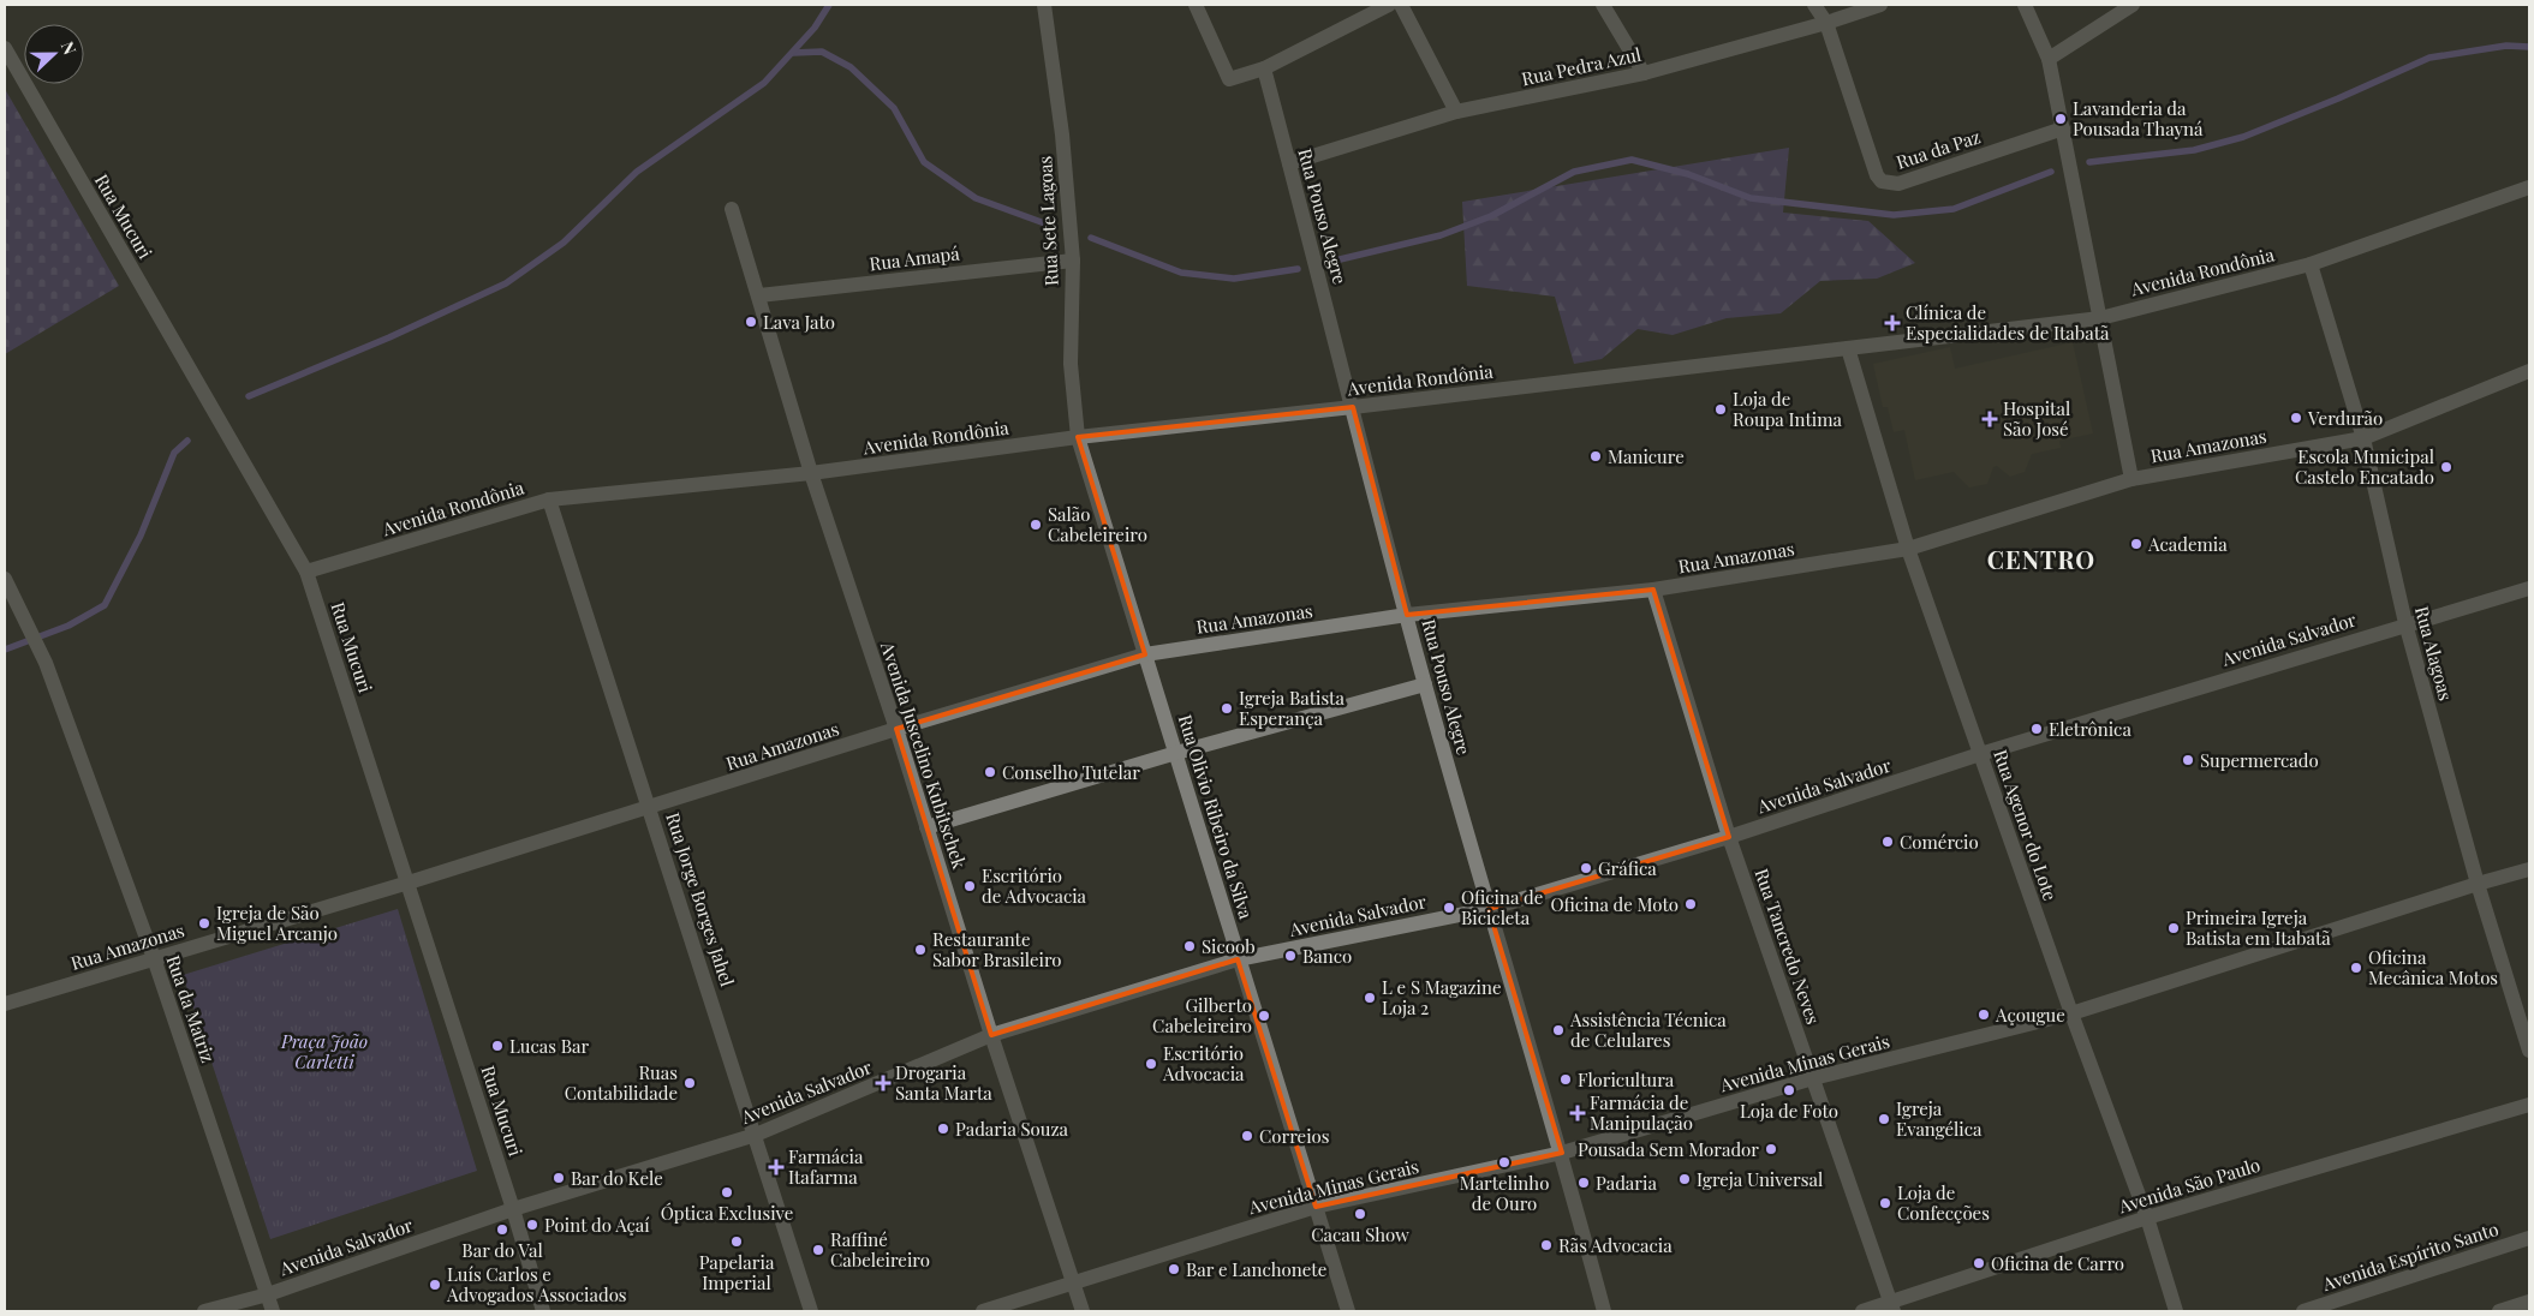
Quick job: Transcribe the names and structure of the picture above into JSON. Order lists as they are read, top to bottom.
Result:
{
  "streets": {
    "street": [
      "Rua Pedra Azul",
      "Rua da Paz",
      "Rua Mucuri",
      "Rua Pouso Alegre",
      "Rua Sete Lagoas",
      "Rua Amapá",
      "Avenida Rondônia",
      "Rua Amazonas",
      "Avenida Salvador",
      "Rua Alagoas",
      "Avenida Juscelino Kubitschek",
      "Rua Olivio Ribeiro da Silva",
      "Rua Agenor do Lote",
      "Rua Jorge Borges Jahel",
      "Rua Tancredo Neves",
      "Rua da Matriz",
      "Avenida Minas Gerais",
      "Avenida São Paulo",
      "Avenida Espírito Santo"
    ]
  },
  "crossings": [
    ["Rua Pedra Azul", "Rua da Paz"],
    ["Rua Pedra Azul", "Rua Pouso Alegre"],
    ["Rua Mucuri", "Avenida Rondônia"],
    ["Rua Mucuri", "Rua Amazonas"],
    ["Rua Mucuri", "Avenida Salvador"],
    ["Rua Pouso Alegre", "Avenida Rondônia"],
    ["Rua Pouso Alegre", "Rua Amazonas"],
    ["Rua Pouso Alegre", "Avenida Salvador"],
    ["Rua Pouso Alegre", "Avenida Minas Gerais"],
    ["Rua Sete Lagoas", "Rua Amapá"],
    ["Rua Sete Lagoas", "Avenida Rondônia"],
    ["Rua Sete Lagoas", "Rua Olivio Ribeiro da Silva"],
    ["Rua Amapá", "Avenida Juscelino Kubitschek"],
    ["Avenida Rondônia", "Rua Alagoas"],
    ["Avenida Rondônia", "Avenida Juscelino Kubitschek"],
    ["Avenida Rondônia", "Rua Olivio Ribeiro da Silva"],
    ["Avenida Rondônia", "Rua Agenor do Lote"],
    ["Avenida Rondônia", "Rua Jorge Borges Jahel"],
    ["Rua Amazonas", "Rua Alagoas"],
    ["Rua Amazonas", "Avenida Juscelino Kubitschek"],
    ["Rua Amazonas", "Rua Olivio Ribeiro da Silva"],
    ["Rua Amazonas", "Rua Agenor do Lote"],
    ["Rua Amazonas", "Rua Jorge Borges Jahel"],
    ["Rua Amazonas", "Rua Tancredo Neves"],
    ["Rua Amazonas", "Rua da Matriz"],
    ["Avenida Salvador", "Rua Alagoas"],
    ["Avenida Salvador", "Avenida Juscelino Kubitschek"],
    ["Avenida Salvador", "Rua Olivio Ribeiro da Silva"],
    ["Avenida Salvador", "Rua Agenor do Lote"],
    ["Avenida Salvador", "Rua Jorge Borges Jahel"],
    ["Avenida Salvador", "Rua Tancredo Neves"],
    ["Avenida Salvador", "Rua da Matriz"],
    ["Rua Alagoas", "Avenida Minas Gerais"],
    ["Avenida Juscelino Kubitschek", "Avenida Minas Gerais"],
    ["Rua Olivio Ribeiro da Silva", "Avenida Minas Gerais"],
    ["Rua Agenor do Lote", "Avenida Minas Gerais"],
    ["Rua Agenor do Lote", "Avenida São Paulo"],
    ["Rua Tancredo Neves", "Avenida Minas Gerais"],
    ["Rua Tancredo Neves", "Avenida São Paulo"]
  ],
  "districts": ["CENTRO"],
  "parks": ["Praça João Carletti"],
  "places": {
    "other": [
      "Lavanderia da Pousada Thayná",
      "Lava Jato",
      "Loja de Roupa Intima",
      "Verdurão",
      "Manicure",
      "Escola Municipal Castelo Encatado",
      "Salão Cabeleireiro",
      "Academia",
      "Igreja Batista Esperança",
      "Eletrônica",
      "Supermercado",
      "Conselho Tutelar",
      "Comércio",
      "Gráfica",
      "Escritório de Advocacia",
      "Oficina de Moto",
      "Oficina de Bicicleta",
      "Igreja de São Miguel Arcanjo",
      "Primeira Igreja Batista em Itabatã",
      "Sicoob",
      "Restaurante Sabor Brasileiro",
      "Banco",
      "Oficina Mecânica Motos",
      "L e S Magazine Loja 2",
      "Açougue",
      "Gilberto Cabeleireiro",
      "Assistência Técnica de Celulares",
      "Lucas Bar",
      "Escritório Advocacia",
      "Floricultura",
      "Ruas Contabilidade",
      "Loja de Foto",
      "Igreja Evangélica",
      "Padaria Souza",
      "Correios",
      "Pousada Sem Morador",
      "Martelinho de Ouro",
      "Bar do Kele",
      "Igreja Universal",
      "Padaria",
      "Óptica Exclusive",
      "Loja de Confecções",
      "Cacau Show",
      "Point do Açaí",
      "Bar do Val",
      "Papelaria Imperial",
      "Rãs Advocacia",
      "Raffiné Cabeleireiro",
      "Oficina de Carro",
      "Bar e Lanchonete",
      "Luís Carlos e Advogados Associados"
    ],
    "health": [
      "Clínica de Especialidades de Itabatã",
      "Hospital São José",
      "Drogaria Santa Marta",
      "Farmácia de Manipulação",
      "Farmácia Itafarma"
    ]
  },
  "north": "right"
}
